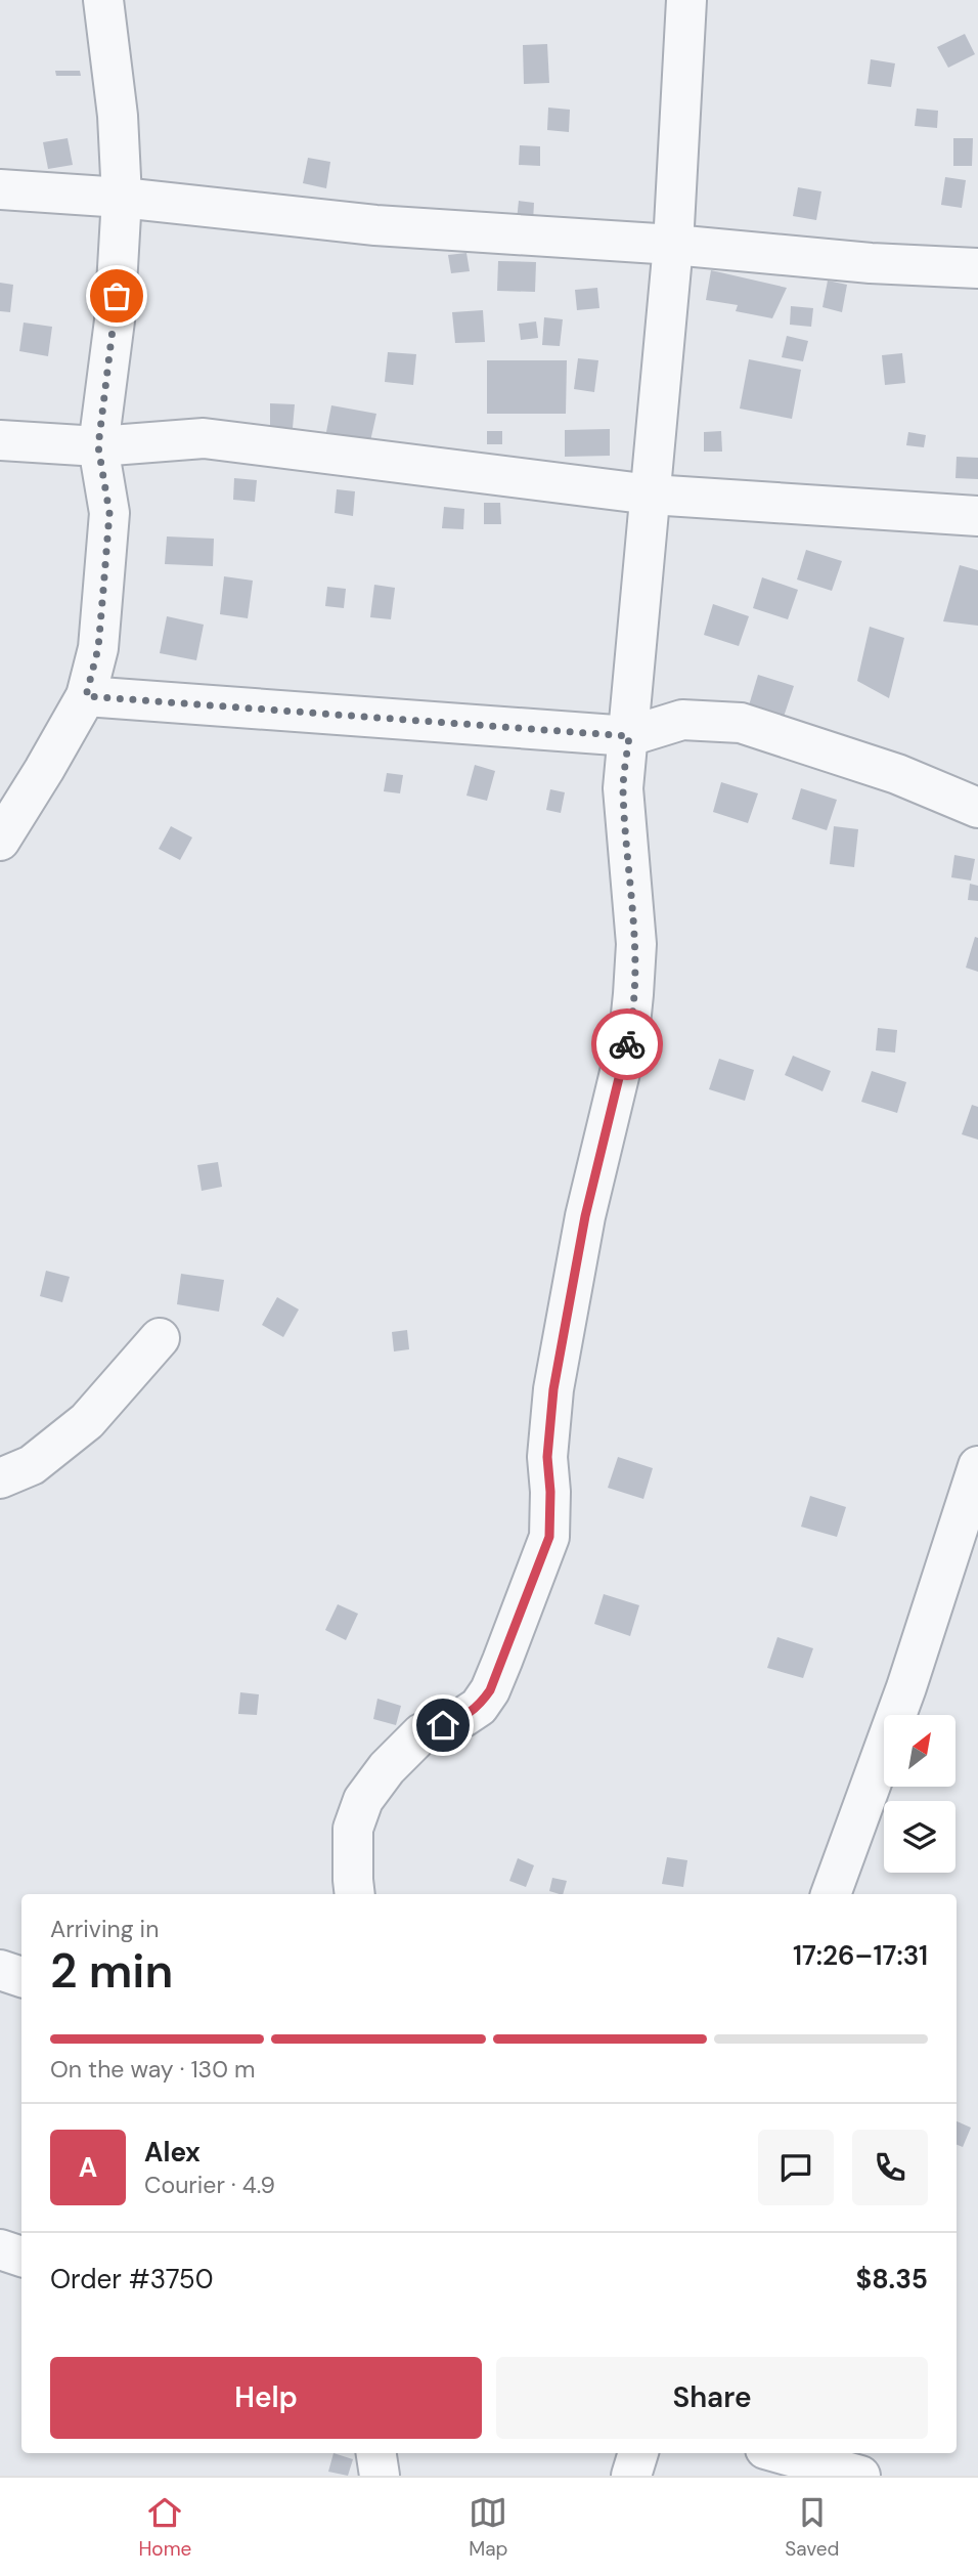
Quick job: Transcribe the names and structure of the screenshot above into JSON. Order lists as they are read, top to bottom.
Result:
{
  "north": "top right",
  "page": {
    "heading": ["2 min", "Arriving in", "17:26–17:31"],
    "panel": [
      "Alex",
      "Courier · 4.9",
      "Order #3750",
      "$8.35"
    ],
    "bar": "On the way · 130 m",
    "round": "A",
    "buttons": ["Help", "Share"],
    "tabs": ["Home", "Map", "Saved"]
  }
}
